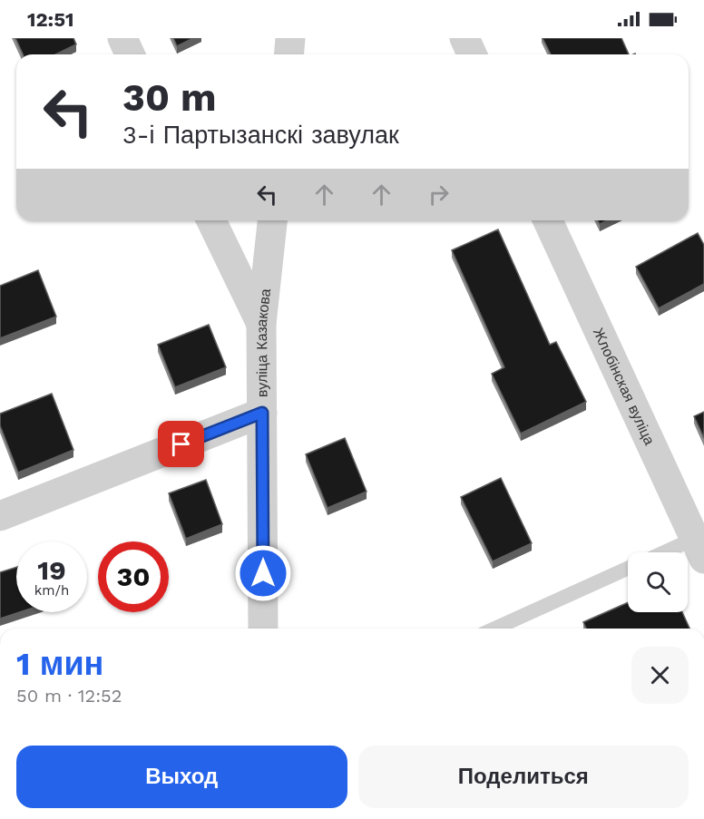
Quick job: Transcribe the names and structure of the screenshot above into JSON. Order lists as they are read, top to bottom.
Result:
{
  "streets": {
    "street": ["вуліца Казакова", "Жлобінская вуліца"]
  },
  "page": {
    "status": "12:51",
    "turn": ["30 m", "3-і Партызанскі завулак"],
    "speed": "19 km/h",
    "limit": "30",
    "heading": ["1 мин", "50 m · 12:52"],
    "buttons": ["Выход", "Поделиться"]
  }
}
